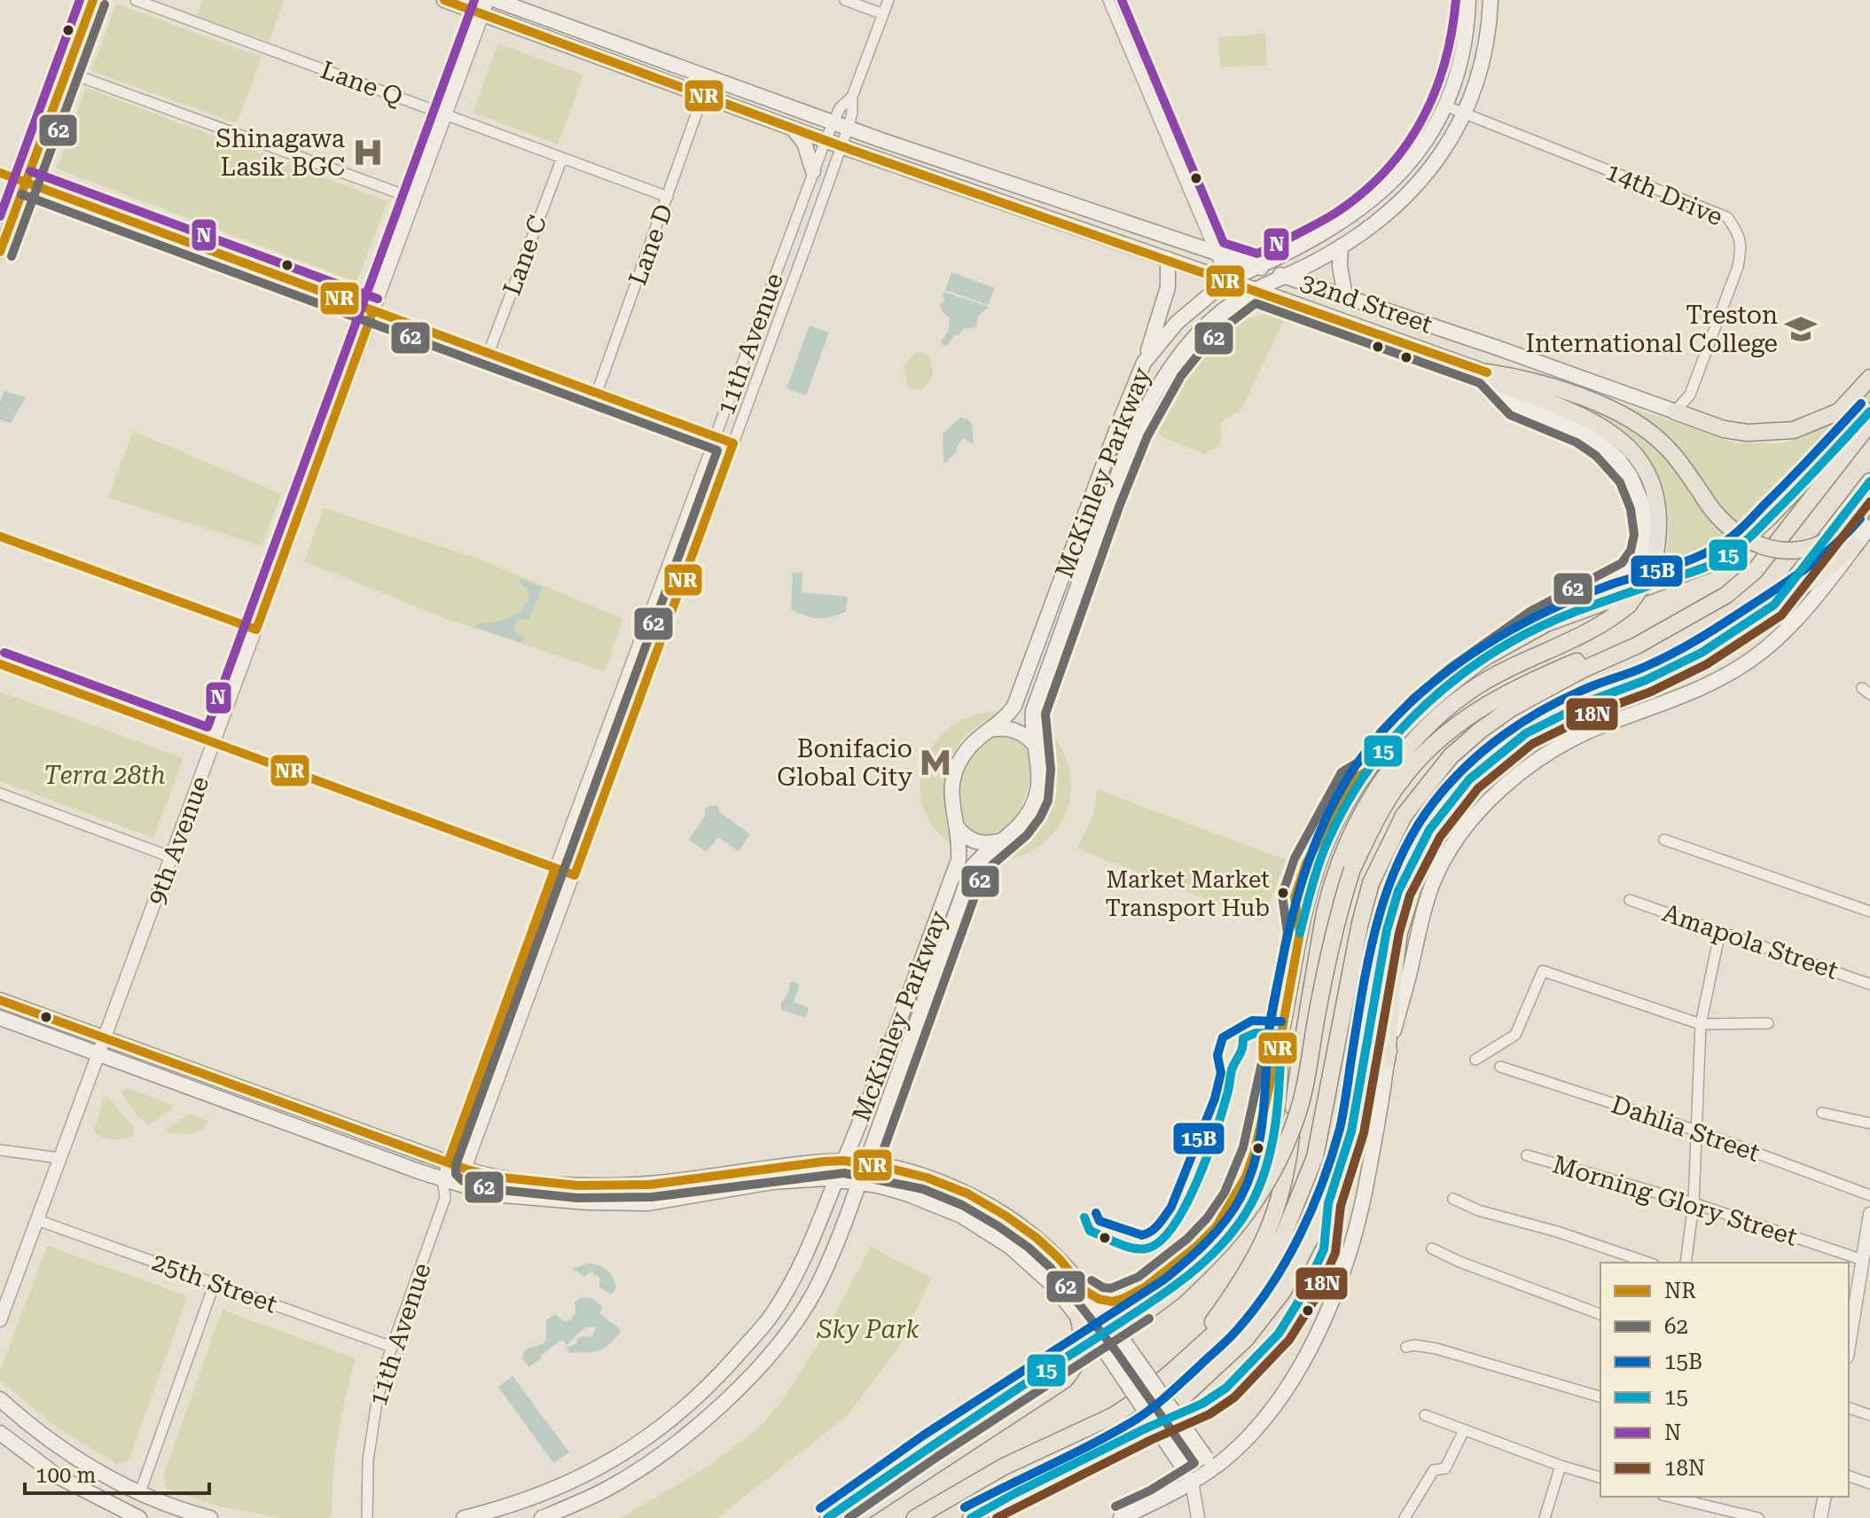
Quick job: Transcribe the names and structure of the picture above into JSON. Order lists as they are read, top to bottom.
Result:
{
  "streets": {
    "main road": ["32nd Street", "McKinley Parkway"],
    "street": [
      "Lane Q",
      "14th Drive",
      "Lane D",
      "Lane C",
      "11th Avenue",
      "9th Avenue",
      "Amapola Street",
      "Dahlia Street",
      "Morning Glory Street",
      "25th Street"
    ]
  },
  "crossings": [
    ["Lane Q", "Lane D"],
    ["Lane Q", "Lane C"],
    ["Lane Q", "9th Avenue"],
    ["14th Drive", "32nd Street"],
    ["14th Drive", "McKinley Parkway"],
    ["Lane D", "32nd Street"],
    ["32nd Street", "11th Avenue"],
    ["32nd Street", "McKinley Parkway"],
    ["32nd Street", "9th Avenue"],
    ["11th Avenue", "25th Street"],
    ["9th Avenue", "25th Street"]
  ],
  "parks": ["Terra 28th", "Sky Park"],
  "places": {
    "hospital": ["Shinagawa Lasik BGC"],
    "school or university": ["Treston International College"],
    "metro station": ["Bonifacio Global City"],
    "other": ["Market Market Transport Hub"]
  },
  "lines": [
    "transit line NR",
    "transit line N",
    "transit line 62",
    "transit line 15B",
    "transit line 15",
    "transit line 18N"
  ],
  "legend": [
    "NR",
    "62",
    "15B",
    "15",
    "N",
    "18N"
  ],
  "scale_bar": "100 m"
}
